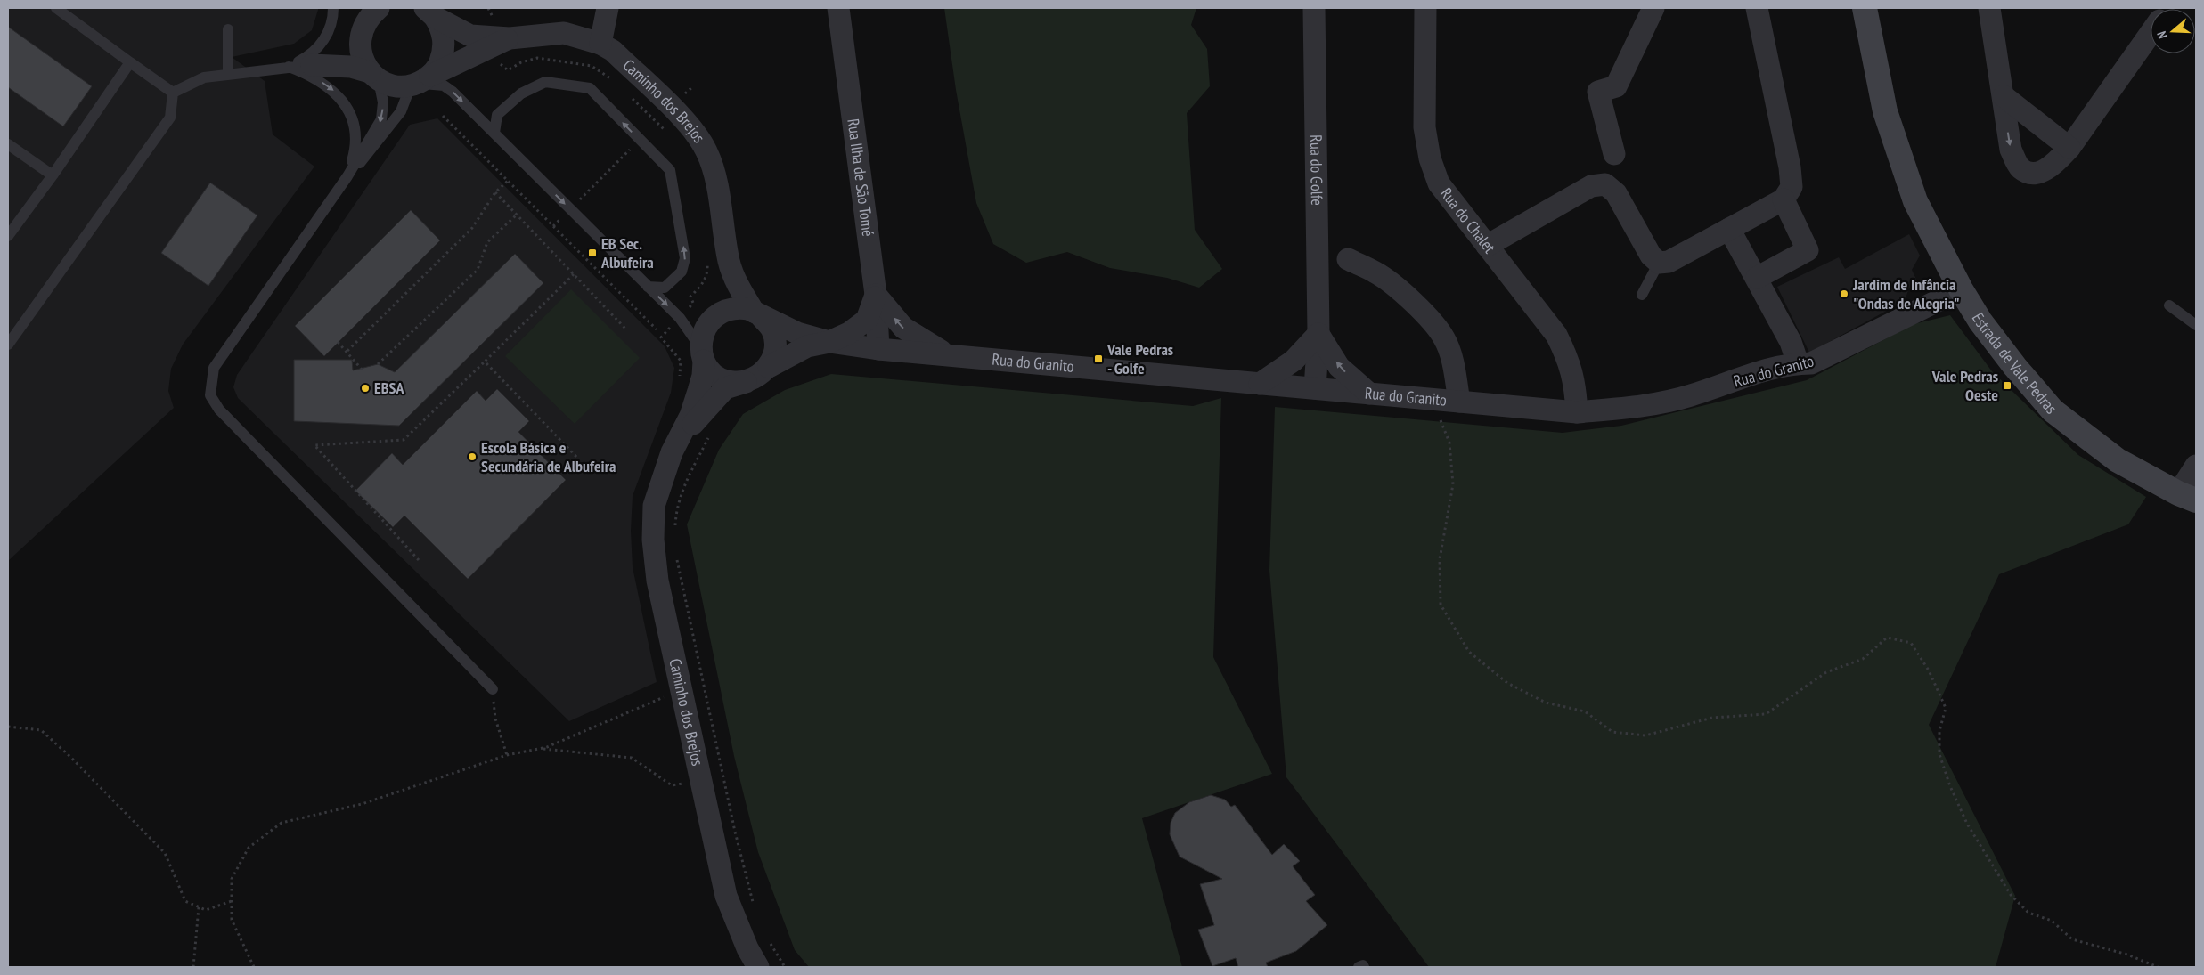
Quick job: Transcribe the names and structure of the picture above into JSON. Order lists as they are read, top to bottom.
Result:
{
  "streets": {
    "main road": ["Estrada de Vale Pedras"],
    "street": [
      "Caminho dos Brejos",
      "Rua do Golfe",
      "Rua Ilha de São Tomé",
      "Rua do Chalet",
      "Rua do Granito"
    ]
  },
  "crossings": [
    ["Caminho dos Brejos", "Rua do Granito"],
    ["Rua do Golfe", "Rua do Granito"],
    ["Rua Ilha de São Tomé", "Rua do Granito"],
    ["Rua do Chalet", "Rua do Granito"],
    ["Rua do Granito", "Estrada de Vale Pedras"]
  ],
  "places": {
    "transit": ["EB Sec. Albufeira", "Vale Pedras - Golfe", "Vale Pedras Oeste"],
    "other": ["Jardim de Infância \"Ondas de Alegria\"", "EBSA", "Escola Básica e Secundária de Albufeira"]
  },
  "north": "left"
}
